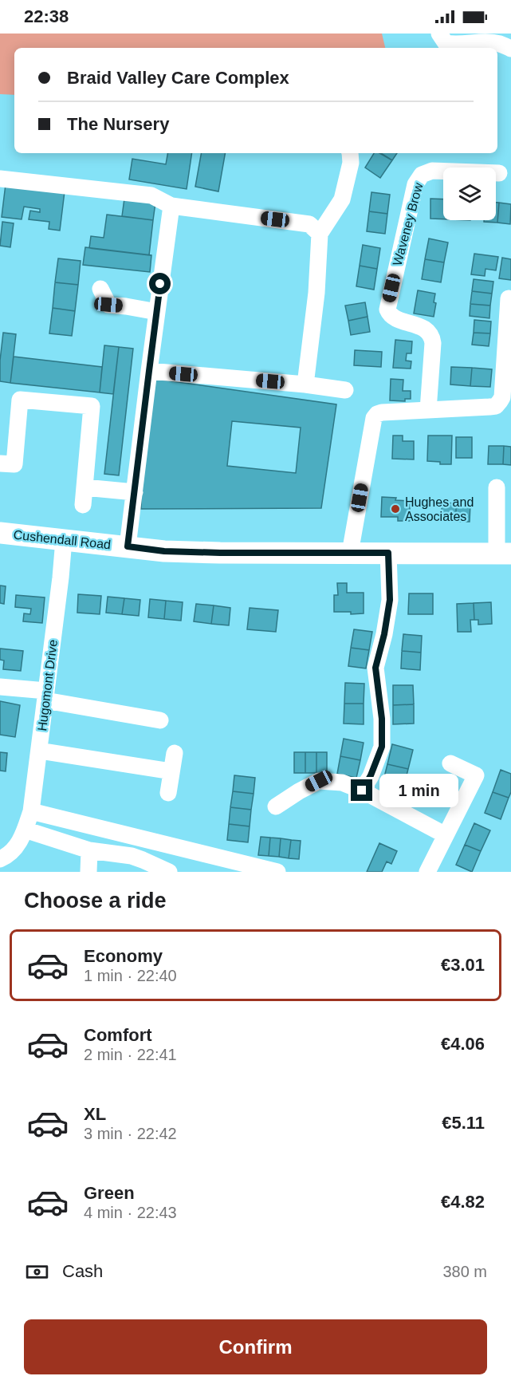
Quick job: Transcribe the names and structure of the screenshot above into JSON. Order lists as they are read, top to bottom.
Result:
{
  "streets": {
    "main road": ["Cushendall Road"],
    "street": ["Waveney Brow", "Hugomont Drive"]
  },
  "crossings": [
    ["Cushendall Road", "Hugomont Drive"]
  ],
  "places": ["Hughes and Associates"],
  "page": {
    "status": "22:38",
    "banner": ["Braid Valley Care Complex", "The Nursery"],
    "bubble": "1 min",
    "heading": "Choose a ride",
    "list": [
      {
        "name": "Economy",
        "note": "1 min · 22:40",
        "value": "€3.01"
      },
      {
        "name": "Comfort",
        "note": "2 min · 22:41",
        "value": "€4.06"
      },
      {
        "name": "XL",
        "note": "3 min · 22:42",
        "value": "€5.11"
      },
      {
        "name": "Green",
        "note": "4 min · 22:43",
        "value": "€4.82"
      }
    ],
    "pay": ["Cash", "380 m"],
    "buttons": "Confirm"
  }
}
